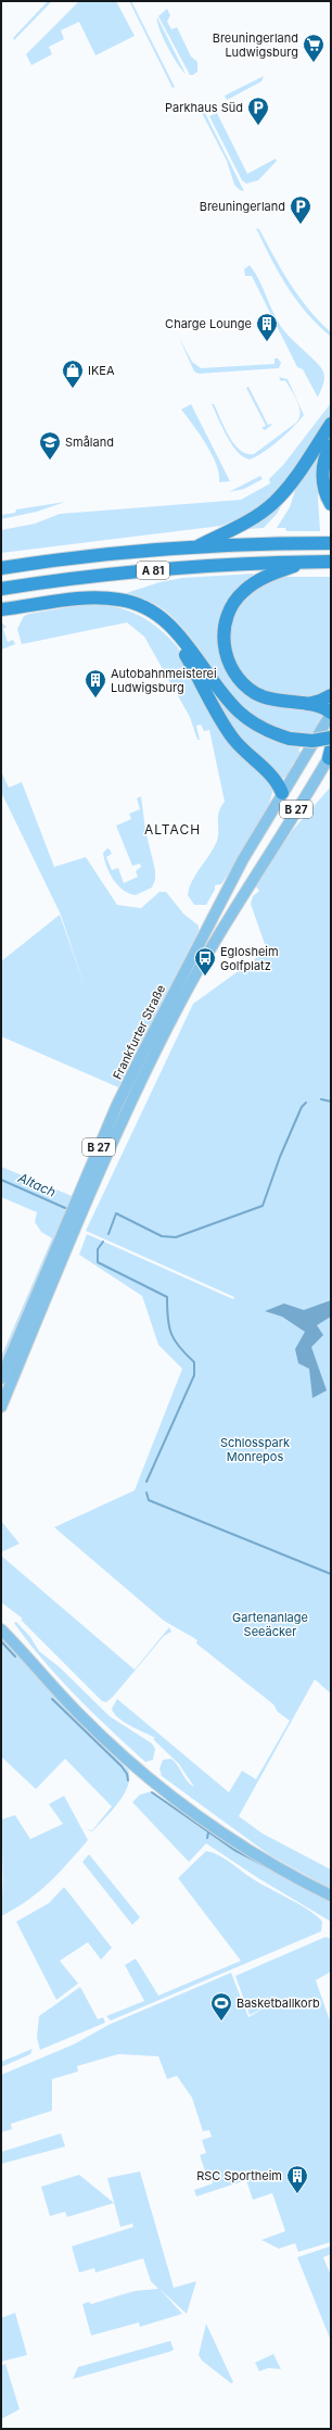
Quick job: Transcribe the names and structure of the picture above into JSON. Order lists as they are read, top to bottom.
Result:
{
  "streets": {
    "highway": ["A 81"],
    "main road": ["B 27", "Frankfurter Straße"]
  },
  "districts": ["ALTACH"],
  "water": ["Altach"],
  "parks": ["Schlosspark Monrepos", "Gartenanlage Seeäcker"],
  "places": {
    "supermarket": ["Breuningerland Ludwigsburg"],
    "parking": ["Parkhaus Süd", "Breuningerland"],
    "building": ["Charge Lounge", "Autobahnmeisterei Ludwigsburg", "RSC Sportheim"],
    "shop": ["IKEA"],
    "school or university": ["Småland"],
    "bus stop": ["Eglosheim Golfplatz"],
    "sports": ["Basketballkorb"]
  }
}
